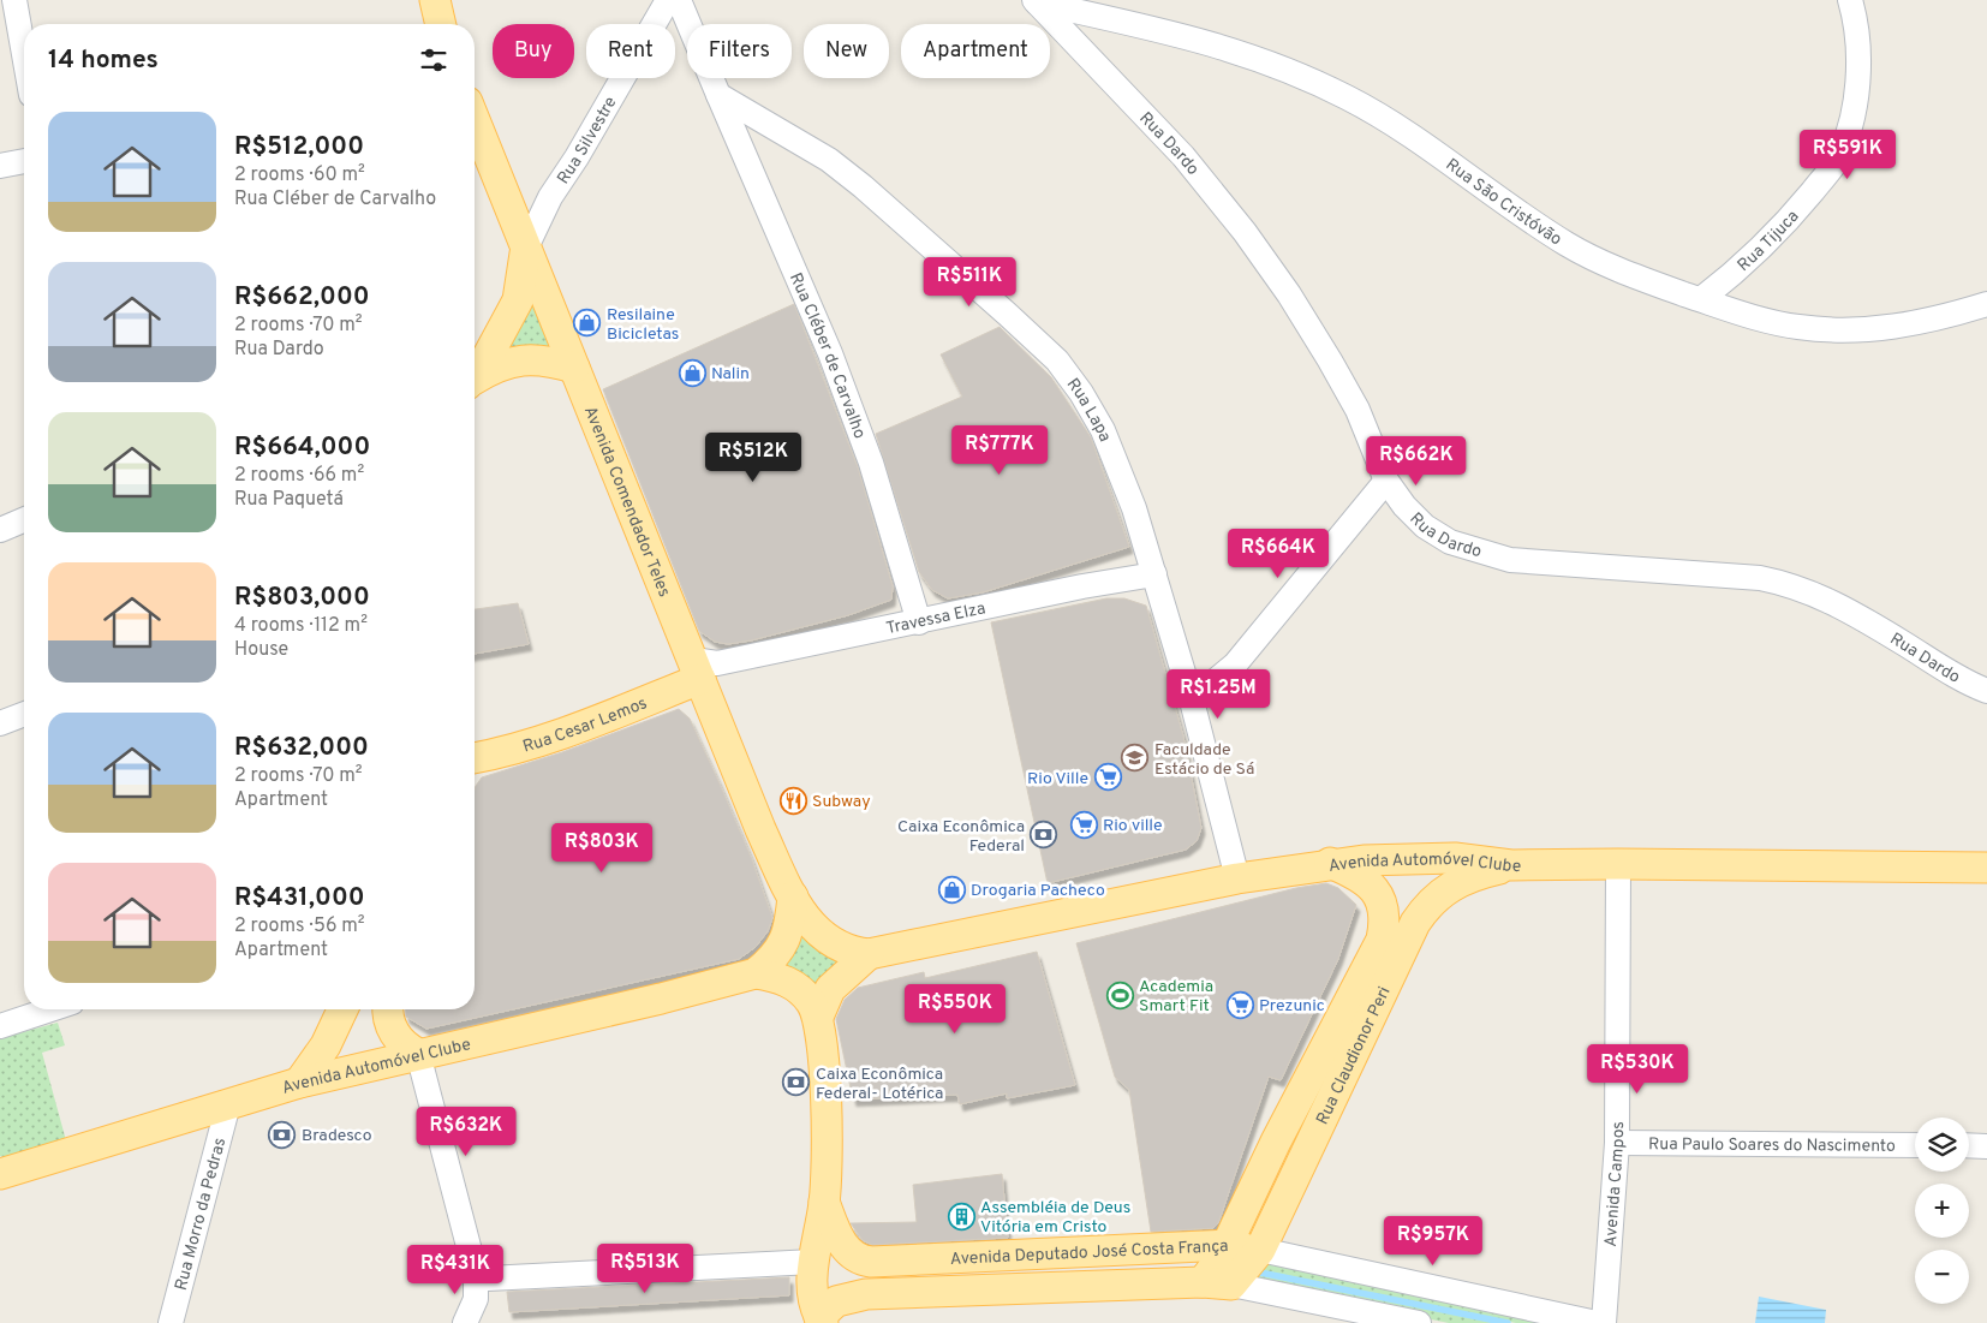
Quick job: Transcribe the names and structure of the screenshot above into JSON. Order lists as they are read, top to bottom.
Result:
{
  "streets": {
    "main road": [
      "Avenida Comendador Teles",
      "Rua Cesar Lemos",
      "Avenida Automóvel Clube",
      "Rua Claudionor Peri",
      "Avenida Deputado José Costa França"
    ],
    "street": [
      "Rua Silvestre",
      "Rua Dardo",
      "Rua São Cristóvão",
      "Rua Tijuca",
      "Rua Cléber de Carvalho",
      "Rua Lapa",
      "Travessa Elza",
      "Rua Paulo Soares do Nascimento",
      "Avenida Campos",
      "Rua Morro da Pedras"
    ]
  },
  "crossings": [
    ["Rua Silvestre", "Avenida Comendador Teles"],
    ["Rua Dardo", "Rua São Cristóvão"],
    ["Rua São Cristóvão", "Rua Tijuca"],
    ["Rua Cléber de Carvalho", "Rua Lapa"],
    ["Rua Cléber de Carvalho", "Travessa Elza"],
    ["Rua Lapa", "Travessa Elza"],
    ["Rua Lapa", "Avenida Automóvel Clube"],
    ["Avenida Comendador Teles", "Travessa Elza"],
    ["Avenida Comendador Teles", "Rua Cesar Lemos"],
    ["Avenida Comendador Teles", "Avenida Automóvel Clube"],
    ["Travessa Elza", "Rua Cesar Lemos"],
    ["Avenida Automóvel Clube", "Rua Claudionor Peri"],
    ["Avenida Automóvel Clube", "Avenida Campos"],
    ["Avenida Automóvel Clube", "Rua Morro da Pedras"],
    ["Rua Claudionor Peri", "Avenida Deputado José Costa França"],
    ["Rua Paulo Soares do Nascimento", "Avenida Campos"]
  ],
  "places": {
    "shop": ["Resilaine Bicicletas", "Nalin", "Drogaria Pacheco"],
    "school or university": ["Faculdade Estácio de Sá"],
    "supermarket": ["Rio Ville", "Rio ville", "Prezunic"],
    "restaurant": ["Subway"],
    "bank": ["Caixa Econômica Federal", "Caixa Econômica Federal- Lotérica", "Bradesco"],
    "sports": ["Academia Smart Fit"],
    "building": ["Assembléia de Deus Vitória em Cristo"]
  },
  "page": {
    "chip": [
      "Buy",
      "Rent",
      "Filters",
      "New",
      "Apartment"
    ],
    "heading": "14 homes",
    "list": [
      {
        "name": "R$512,000",
        "note": "2 rooms · 60 m² · Rua Cléber de Carvalho"
      },
      {
        "name": "R$662,000",
        "note": "2 rooms · 70 m² · Rua Dardo"
      },
      {
        "name": "R$664,000",
        "note": "2 rooms · 66 m² · Rua Paquetá"
      },
      {
        "name": "R$803,000",
        "note": "4 rooms · 112 m² · House"
      },
      {
        "name": "R$632,000",
        "note": "2 rooms · 70 m² · Apartment"
      },
      {
        "name": "R$431,000",
        "note": "2 rooms · 56 m² · Apartment"
      }
    ],
    "price": [
      "R$591K",
      "R$511K",
      "R$777K",
      "R$512K",
      "R$662K",
      "R$664K",
      "R$1.25M",
      "R$803K",
      "R$550K",
      "R$530K",
      "R$632K",
      "R$957K",
      "R$513K",
      "R$431K"
    ],
    "map_buttons": ["+", "−"]
  }
}
